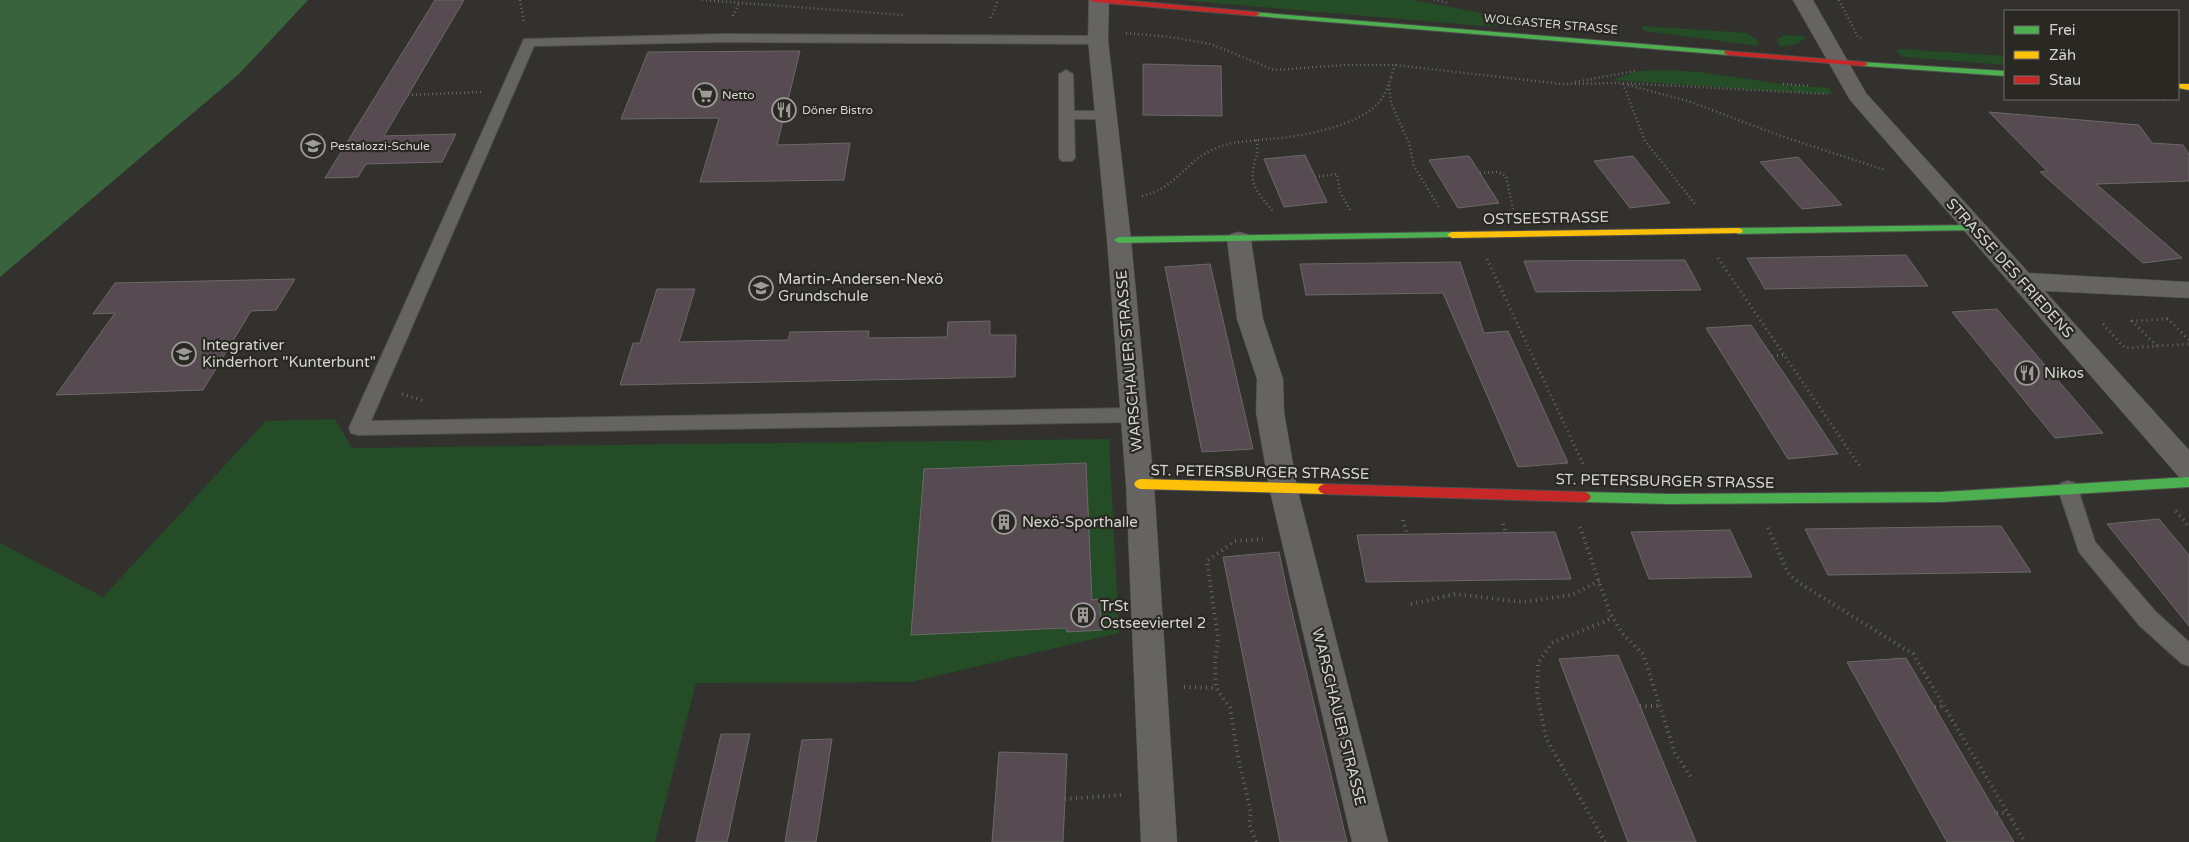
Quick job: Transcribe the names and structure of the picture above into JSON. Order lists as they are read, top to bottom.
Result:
{
  "streets": {
    "street": [
      "WOLGASTER STRASSE",
      "OSTSEESTRASSE",
      "STRASSE DES FRIEDENS",
      "WARSCHAUER STRASSE",
      "ST. PETERSBURGER STRASSE"
    ]
  },
  "crossings": [
    ["WOLGASTER STRASSE", "STRASSE DES FRIEDENS"],
    ["WOLGASTER STRASSE", "WARSCHAUER STRASSE"],
    ["OSTSEESTRASSE", "STRASSE DES FRIEDENS"],
    ["OSTSEESTRASSE", "WARSCHAUER STRASSE"],
    ["WARSCHAUER STRASSE", "ST. PETERSBURGER STRASSE"]
  ],
  "places": {
    "supermarket": ["Netto"],
    "restaurant": ["Döner Bistro", "Nikos"],
    "school or university": ["Pestalozzi-Schule", "Martin-Andersen-Nexö Grundschule", "Integrativer Kinderhort \"Kunterbunt\""],
    "building": ["Nexö-Sporthalle", "TrSt Ostseeviertel 2"]
  },
  "legend": ["Frei", "Zäh", "Stau"]
}
